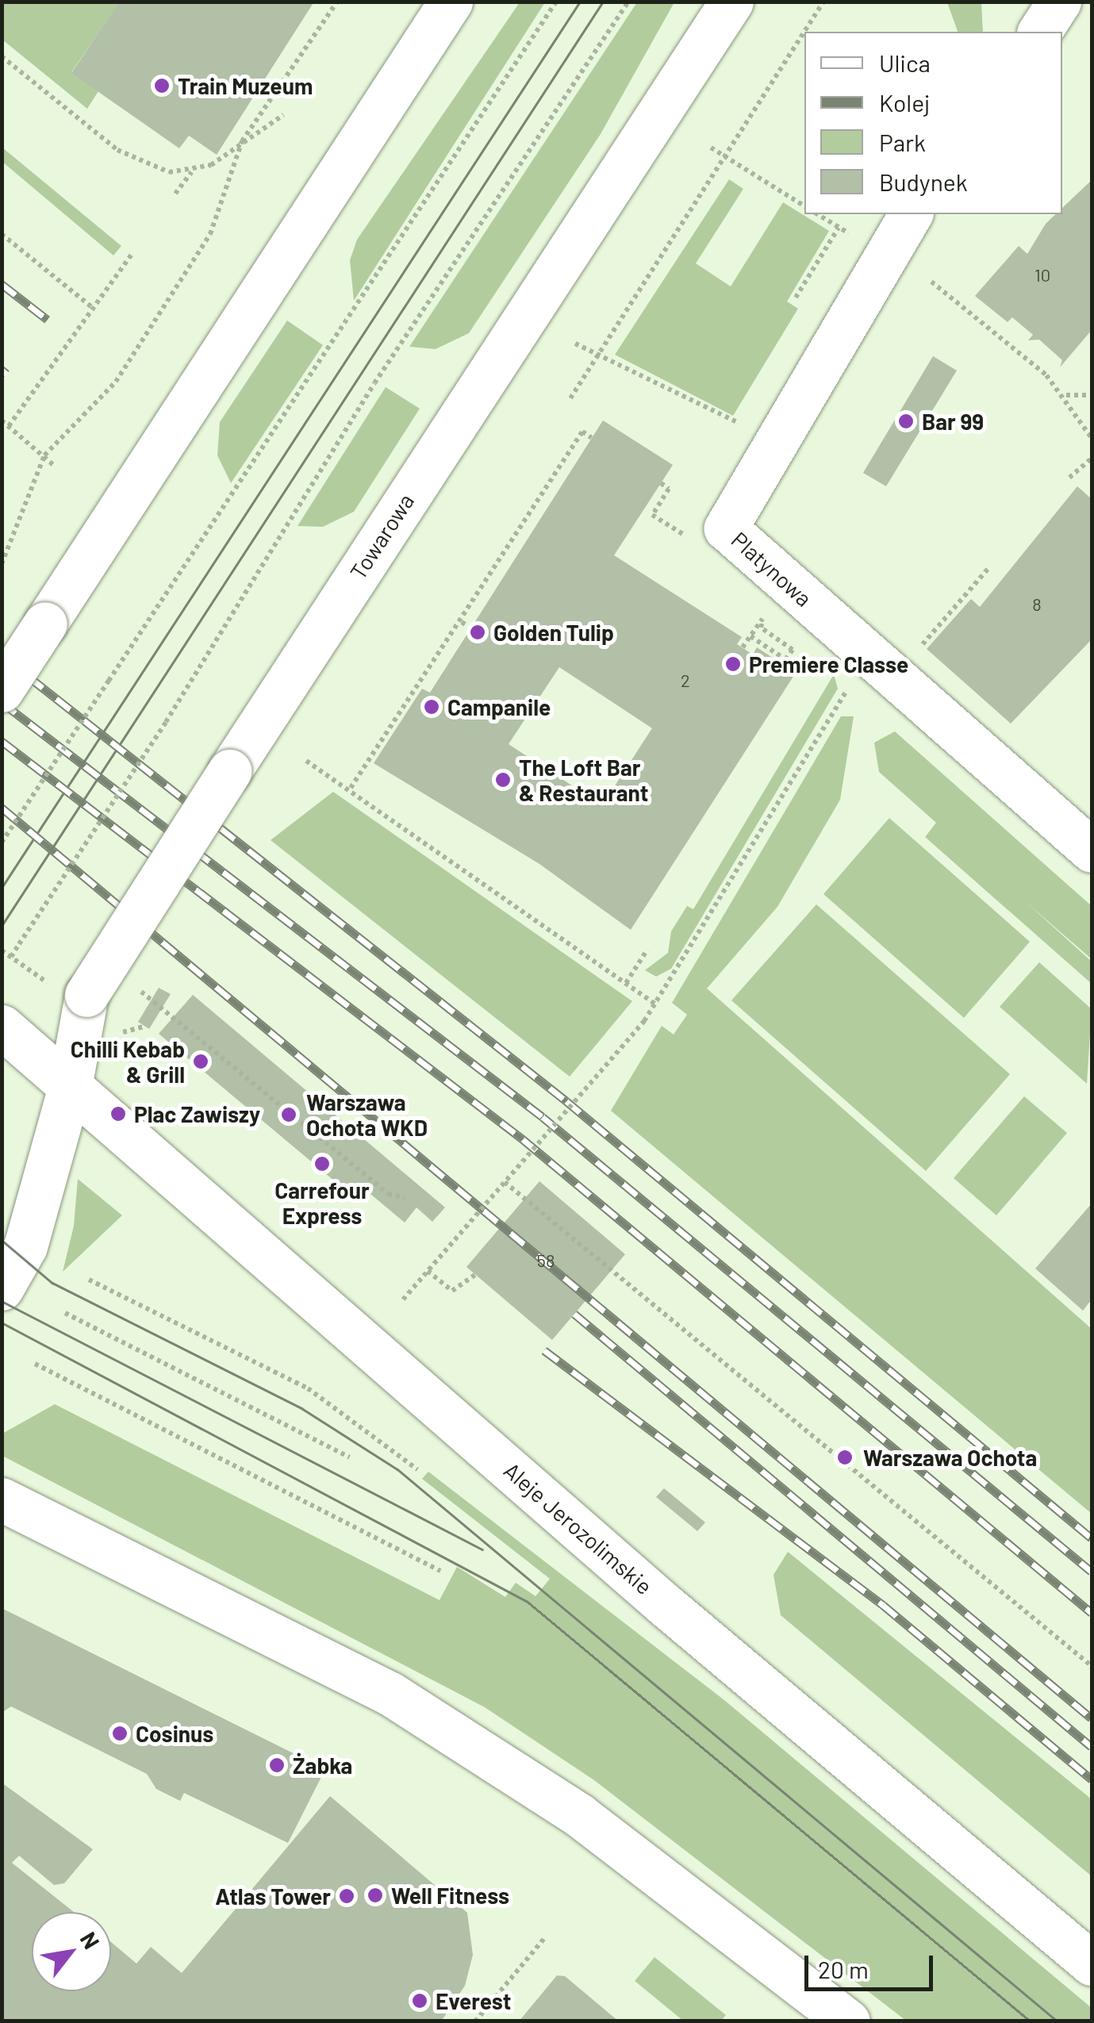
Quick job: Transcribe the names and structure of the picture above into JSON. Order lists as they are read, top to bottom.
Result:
{
  "streets": {
    "main road": ["Towarowa", "Platynowa", "Aleje Jerozolimskie"]
  },
  "crossings": [
    ["Towarowa", "Aleje Jerozolimskie"]
  ],
  "places": [
    "Train Muzeum",
    "Bar 99",
    "Golden Tulip",
    "Premiere Classe",
    "Campanile",
    "The Loft Bar & Restaurant",
    "Chilli Kebab & Grill",
    "Plac Zawiszy",
    "Warszawa Ochota WKD",
    "Carrefour Express",
    "Warszawa Ochota",
    "Cosinus",
    "Żabka",
    "Well Fitness",
    "Atlas Tower",
    "Everest"
  ],
  "house_numbers": [
    "10",
    "8",
    "2",
    "58"
  ],
  "legend": [
    "Ulica",
    "Kolej",
    "Park",
    "Budynek"
  ],
  "scale_bar": "20 m",
  "north": "top right"
}
